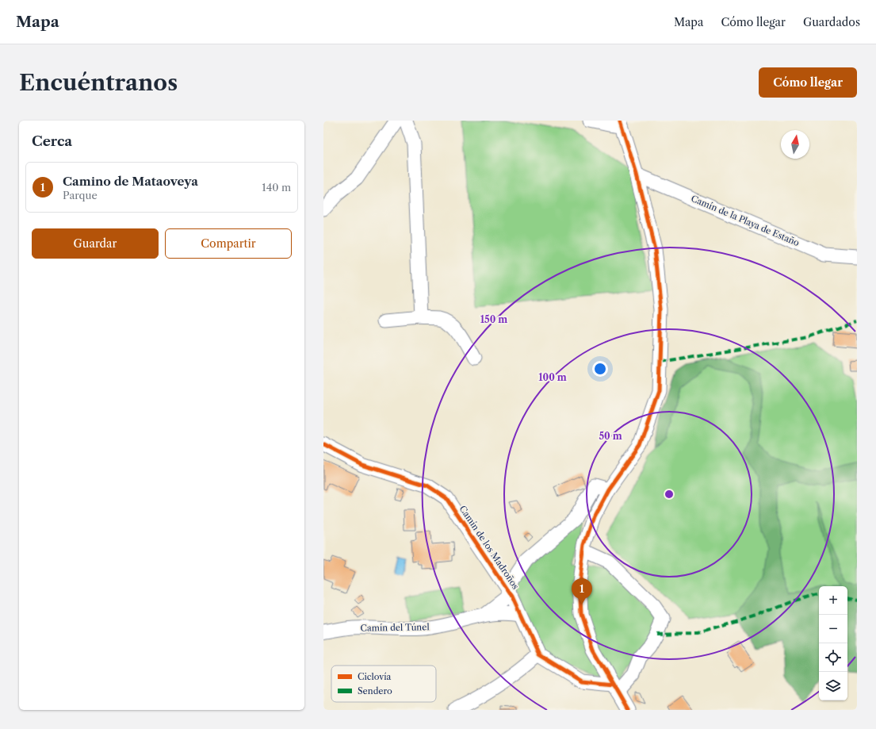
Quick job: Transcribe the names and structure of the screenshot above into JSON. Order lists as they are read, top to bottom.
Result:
{
  "streets": {
    "street": ["Camín de la Playa de Estaño", "Camín de los Madroños", "Camín del Túnel"]
  },
  "legend": ["Ciclovía", "Sendero"],
  "north": "top",
  "page": {
    "header": "Mapa",
    "nav": ["Mapa", "Cómo llegar", "Guardados"],
    "buttons": [
      "Cómo llegar",
      ["Guardar", "Compartir"]
    ],
    "title": "Encuéntranos",
    "heading": "Cerca",
    "list": [
      {
        "mark": "1",
        "name": "Camino de Mataoveya",
        "note": "Parque",
        "value": "140 m"
      }
    ],
    "pins": "1",
    "map_buttons": ["+", "−"]
  },
  "rings": ["150 m", "100 m", "50 m"]
}
